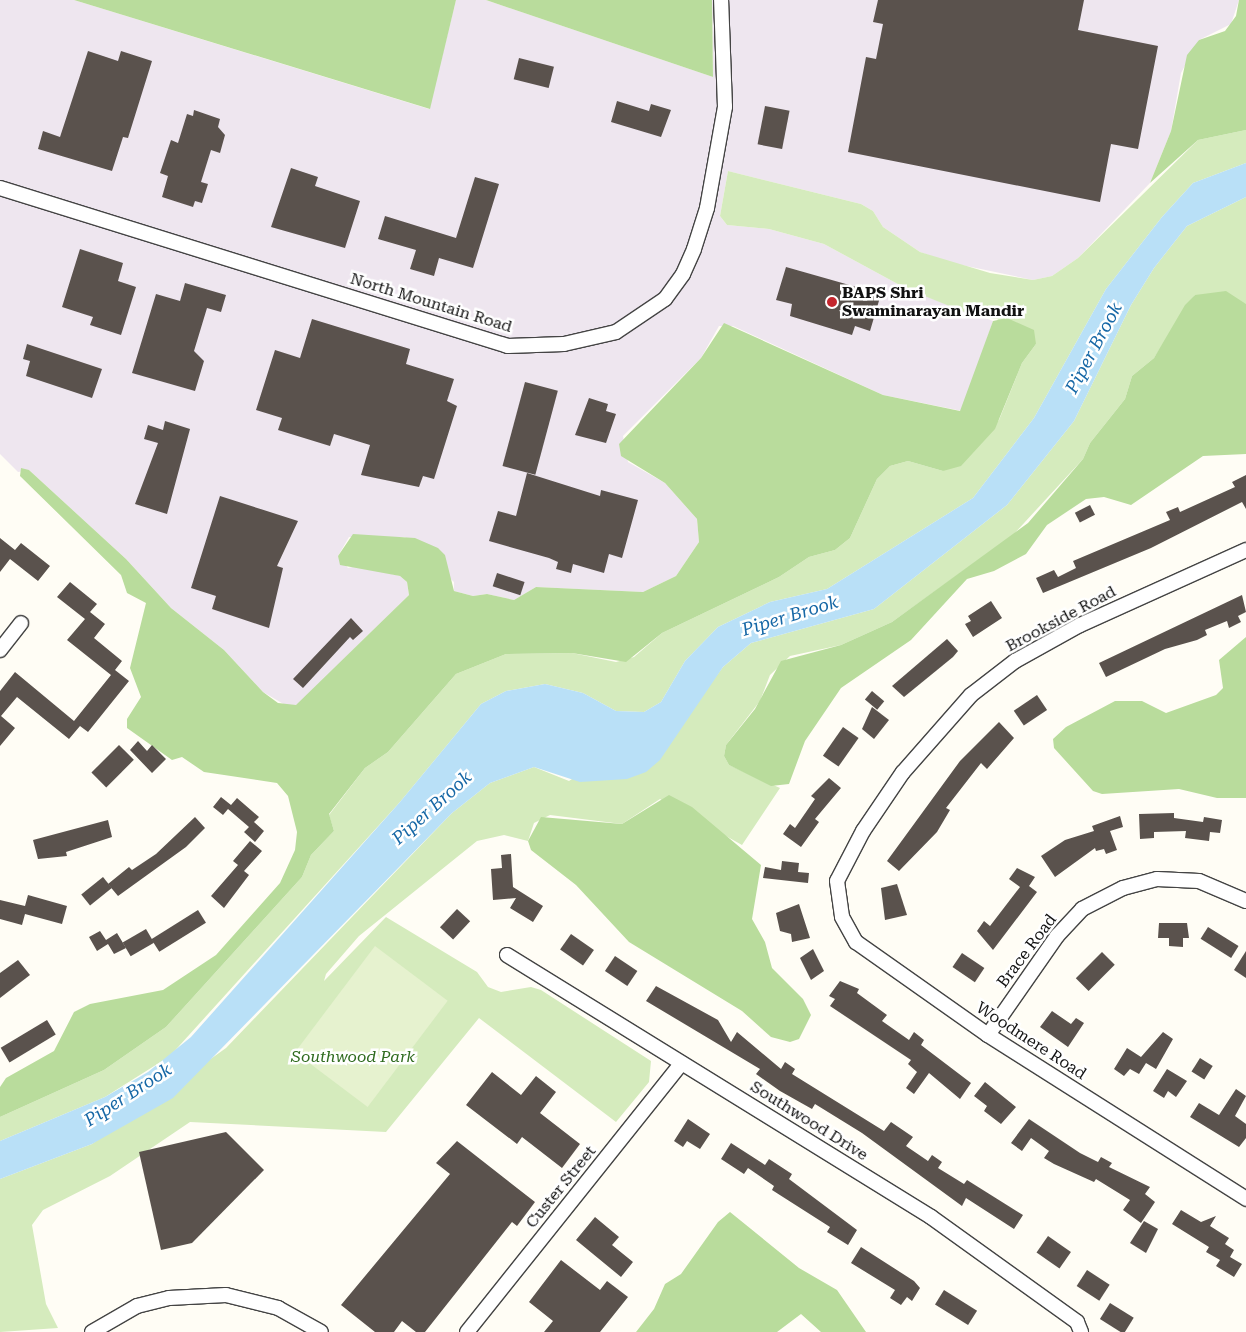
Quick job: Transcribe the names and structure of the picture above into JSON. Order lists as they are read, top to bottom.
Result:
{
  "streets": {
    "street": [
      "North Mountain Road",
      "Brookside Road",
      "Brace Road",
      "Woodmere Road",
      "Southwood Drive",
      "Custer Street"
    ]
  },
  "crossings": [
    ["Brookside Road", "Woodmere Road"],
    ["Brace Road", "Woodmere Road"],
    ["Southwood Drive", "Custer Street"]
  ],
  "water": ["Piper Brook"],
  "parks": ["Southwood Park"],
  "places": ["BAPS Shri Swaminarayan Mandir"]
}
